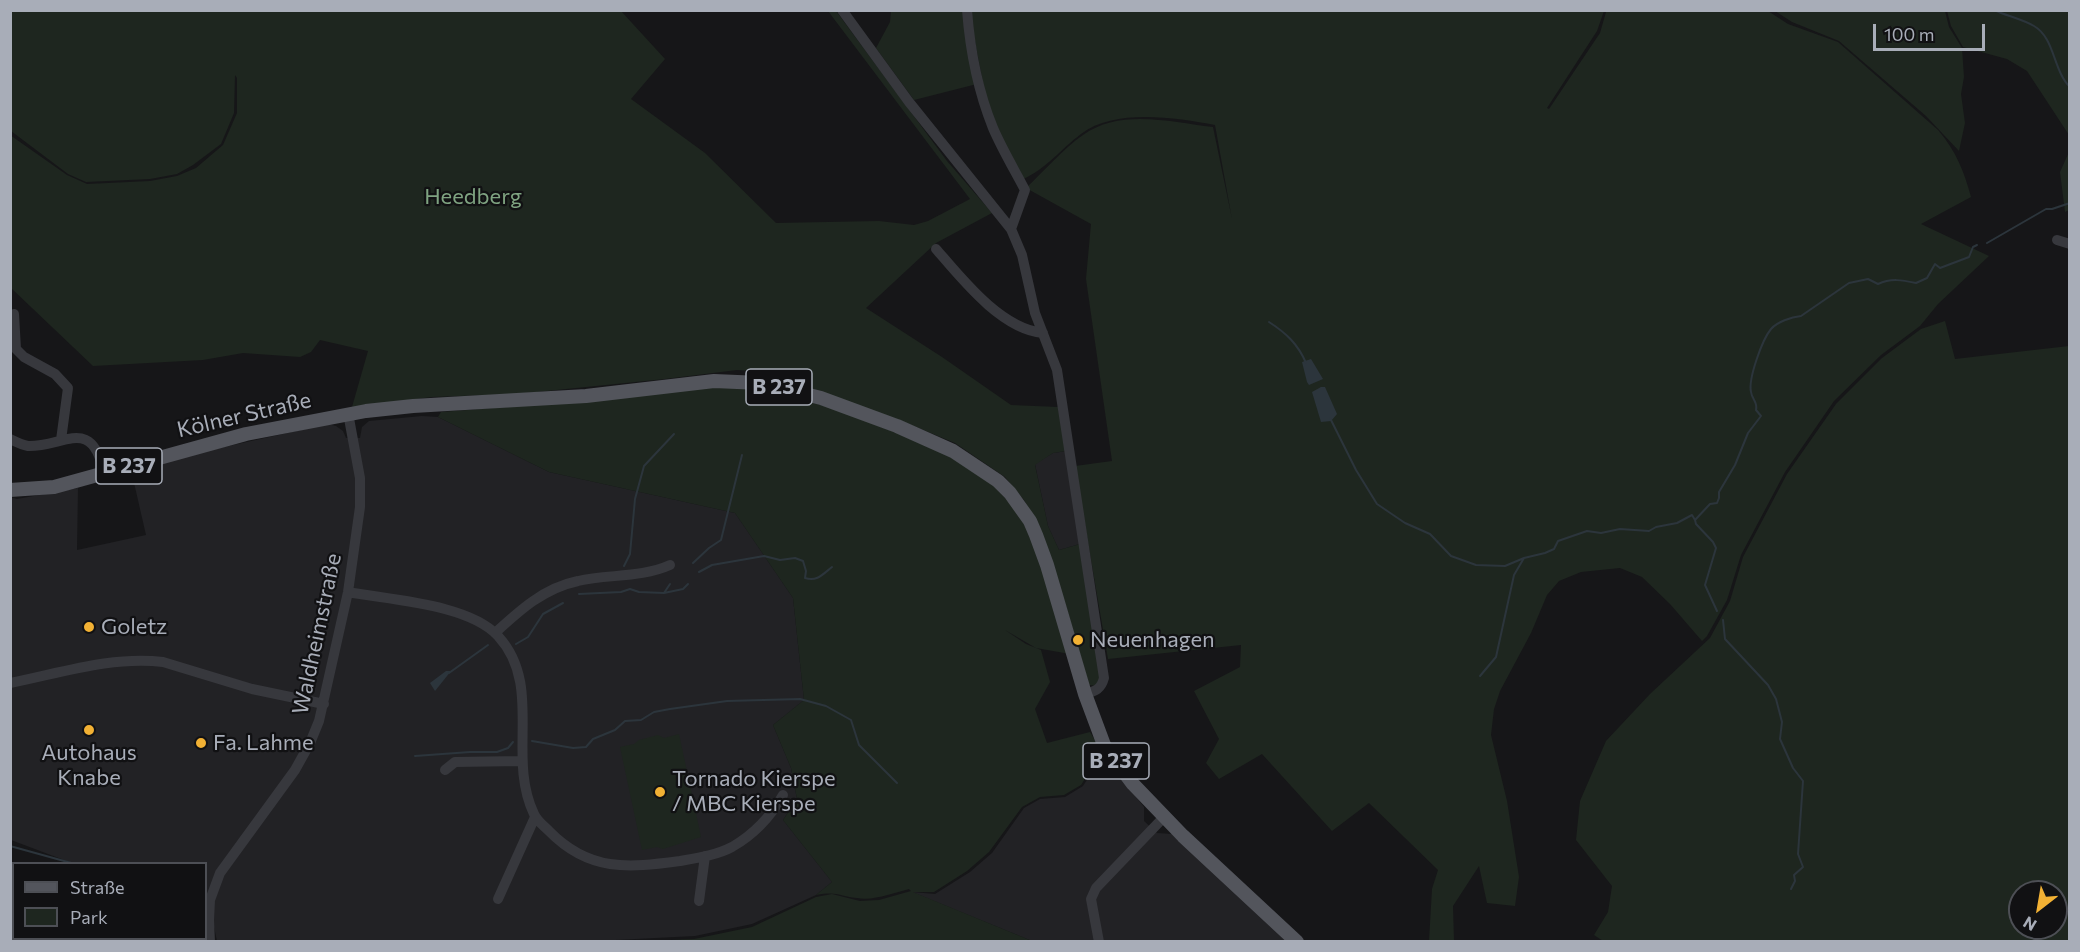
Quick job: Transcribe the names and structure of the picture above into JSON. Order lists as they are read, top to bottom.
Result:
{
  "streets": {
    "main road": ["B 237", "Kölner Straße"],
    "street": ["Waldheimstraße"]
  },
  "crossings": [
    ["B 237", "Kölner Straße"],
    ["B 237", "Waldheimstraße"],
    ["Kölner Straße", "Waldheimstraße"]
  ],
  "parks": ["Heedberg"],
  "places": [
    "Goletz",
    "Neuenhagen",
    "Autohaus Knabe",
    "Fa. Lahme",
    "Tornado Kierspe / MBC Kierspe"
  ],
  "legend": ["Straße", "Park"],
  "scale_bar": "100 m",
  "north": "bottom left"
}
